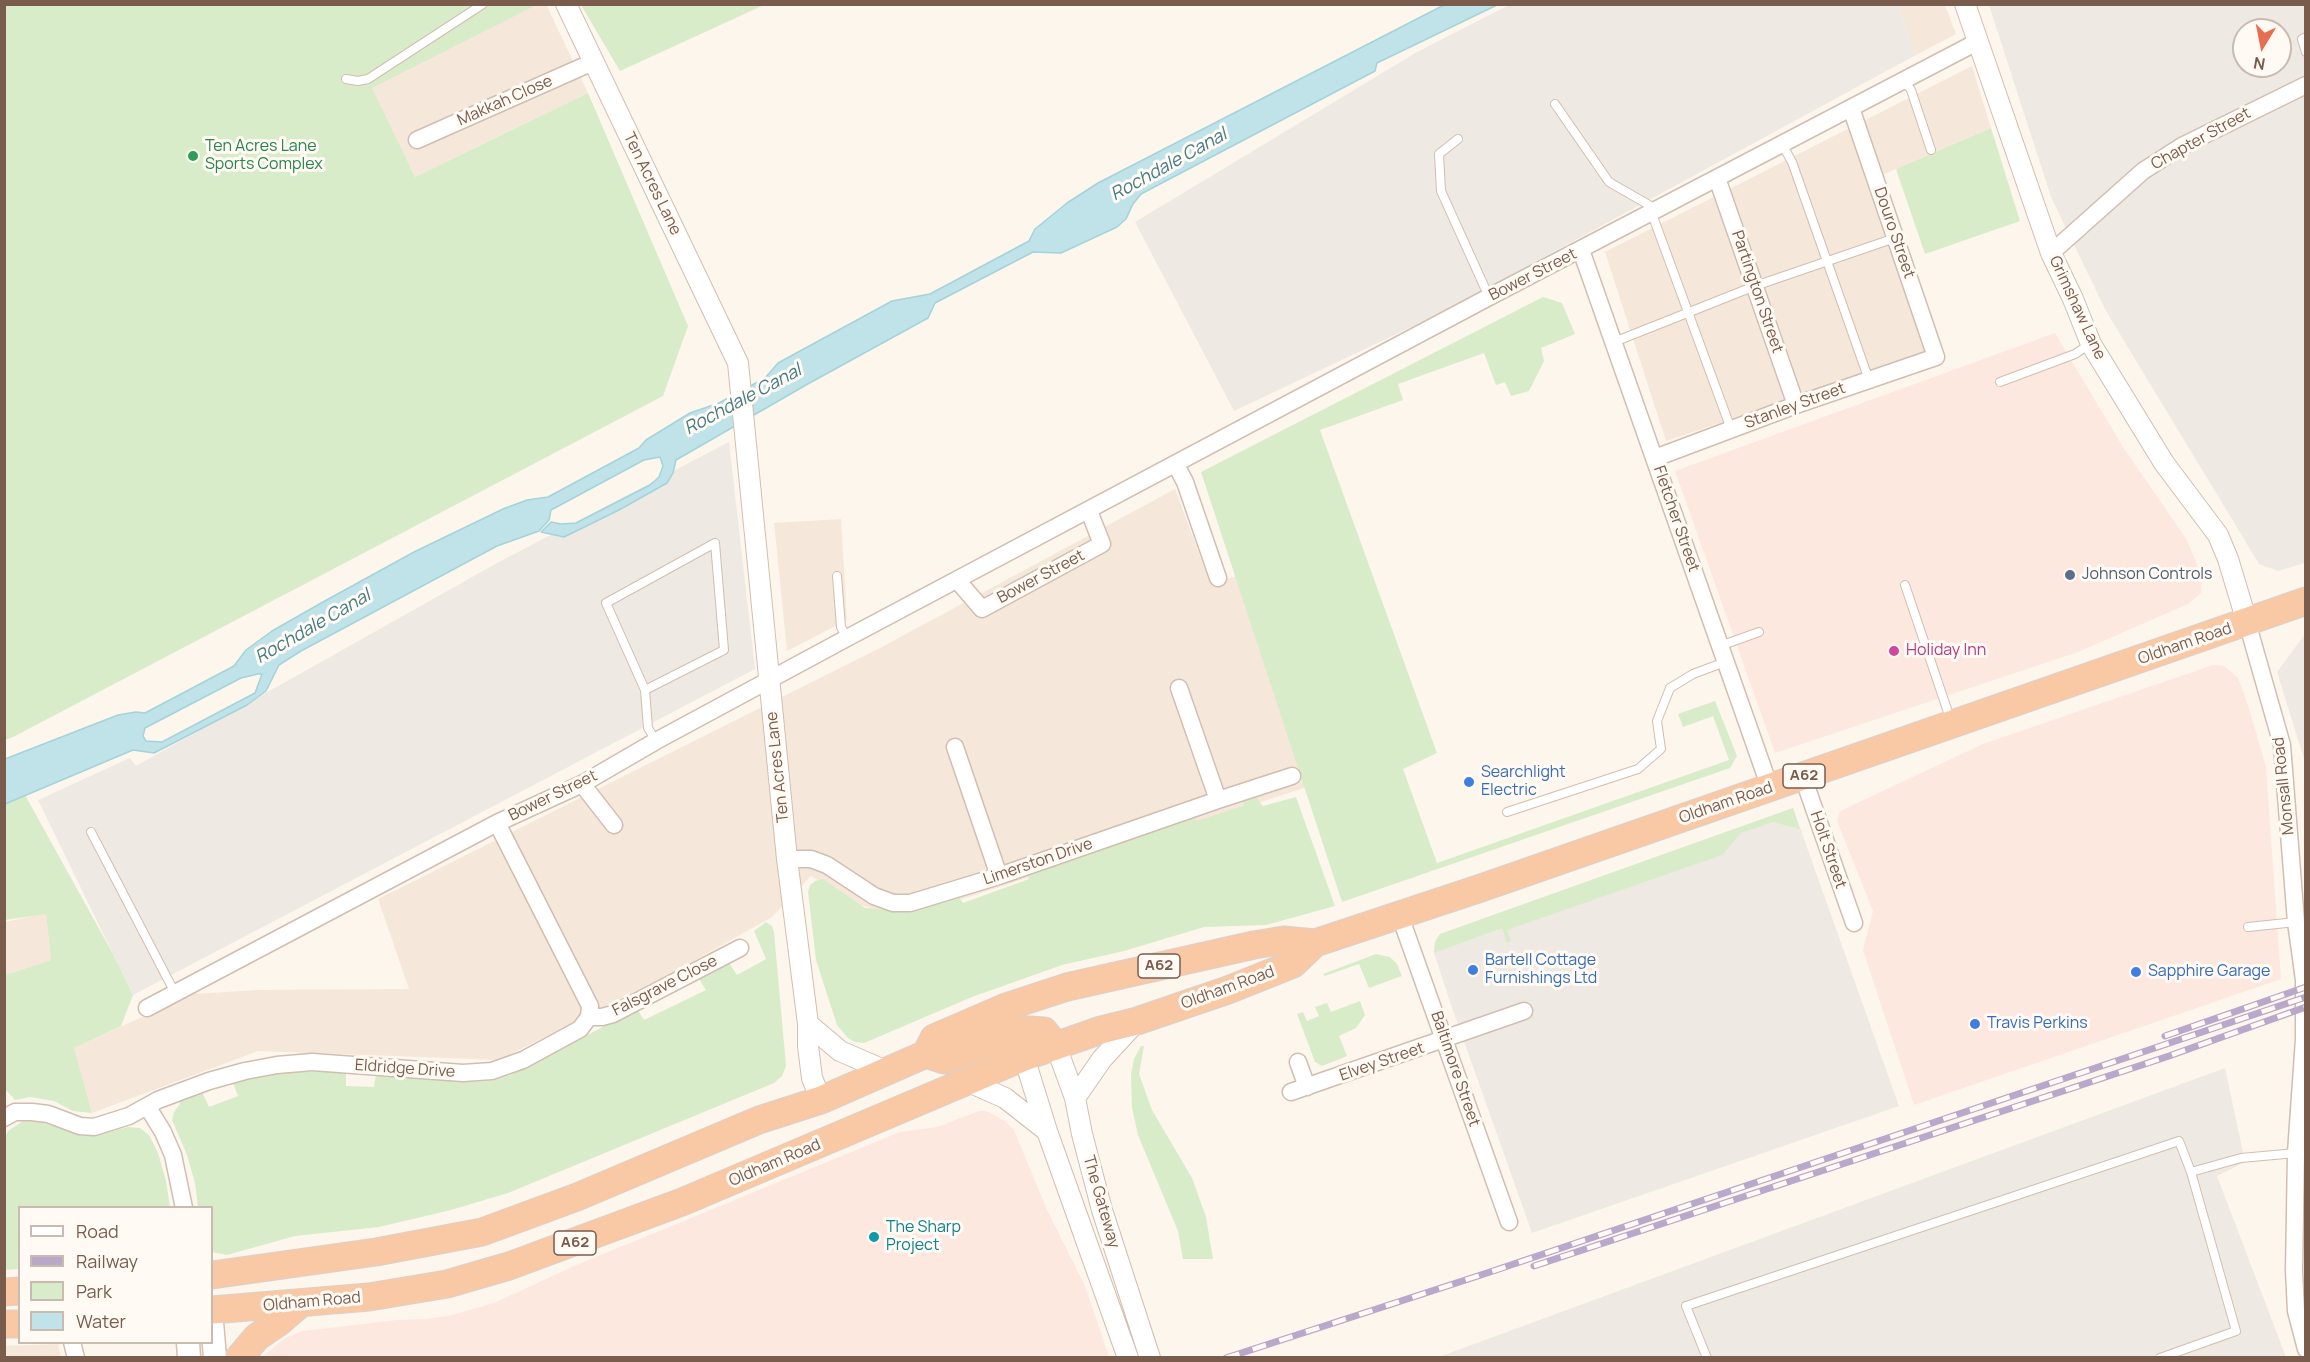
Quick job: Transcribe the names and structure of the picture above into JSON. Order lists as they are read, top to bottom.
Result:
{
  "streets": {
    "highway": ["Oldham Road", "A62"],
    "street": [
      "Makkah Close",
      "Chapter Street",
      "Ten Acres Lane",
      "Douro Street",
      "Bower Street",
      "Partington Street",
      "Grimshaw Lane",
      "Stanley Street",
      "Fletcher Street",
      "Monsall Road",
      "Holt Street",
      "Limerston Drive",
      "Falsgrave Close",
      "Elvey Street",
      "Eldridge Drive",
      "Baltimore Street",
      "The Gateway"
    ]
  },
  "crossings": [
    ["Makkah Close", "Ten Acres Lane"],
    ["Chapter Street", "Grimshaw Lane"],
    ["Ten Acres Lane", "Bower Street"],
    ["Ten Acres Lane", "A62"],
    ["Ten Acres Lane", "Limerston Drive"],
    ["Douro Street", "Bower Street"],
    ["Douro Street", "Stanley Street"],
    ["Bower Street", "Partington Street"],
    ["Bower Street", "Grimshaw Lane"],
    ["Bower Street", "Fletcher Street"],
    ["Partington Street", "Stanley Street"],
    ["Grimshaw Lane", "Oldham Road"],
    ["Grimshaw Lane", "Monsall Road"],
    ["Stanley Street", "Fletcher Street"],
    ["Fletcher Street", "Oldham Road"],
    ["Oldham Road", "A62"],
    ["Oldham Road", "Monsall Road"],
    ["Oldham Road", "Holt Street"],
    ["Oldham Road", "Baltimore Street"],
    ["Oldham Road", "The Gateway"],
    ["Falsgrave Close", "Eldridge Drive"],
    ["Elvey Street", "Baltimore Street"]
  ],
  "water": ["Rochdale Canal"],
  "places": [
    "Ten Acres Lane Sports Complex",
    "Johnson Controls",
    "Holiday Inn",
    "Searchlight Electric",
    "Bartell Cottage Furnishings Ltd",
    "Sapphire Garage",
    "Travis Perkins",
    "The Sharp Project"
  ],
  "legend": [
    "Road",
    "Railway",
    "Park",
    "Water"
  ],
  "north": "bottom"
}
